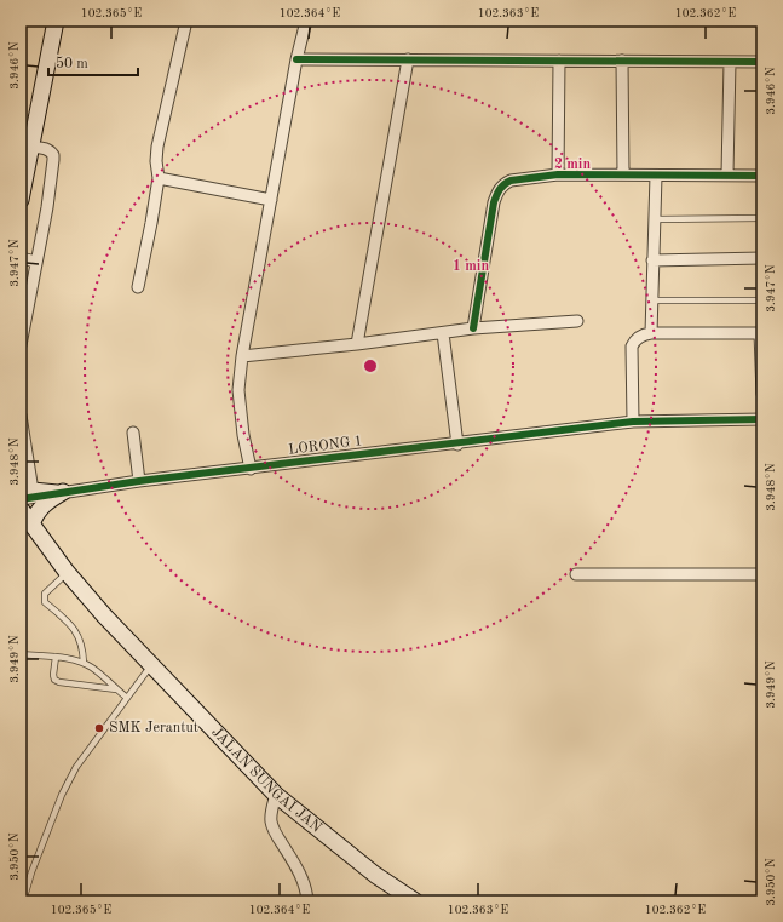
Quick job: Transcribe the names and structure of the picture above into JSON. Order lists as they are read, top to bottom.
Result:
{
  "streets": {
    "main road": ["JALAN SUNGAI JAN"],
    "street": ["LORONG 1"]
  },
  "places": ["SMK Jerantut"],
  "scale_bar": "50 m",
  "coordinates": [
    "102.365°E",
    "102.364°E",
    "102.363°E",
    "102.362°E",
    "3.946°N",
    "3.947°N",
    "3.948°N",
    "3.949°N",
    "3.950°N"
  ],
  "rings": ["2 min", "1 min"]
}
